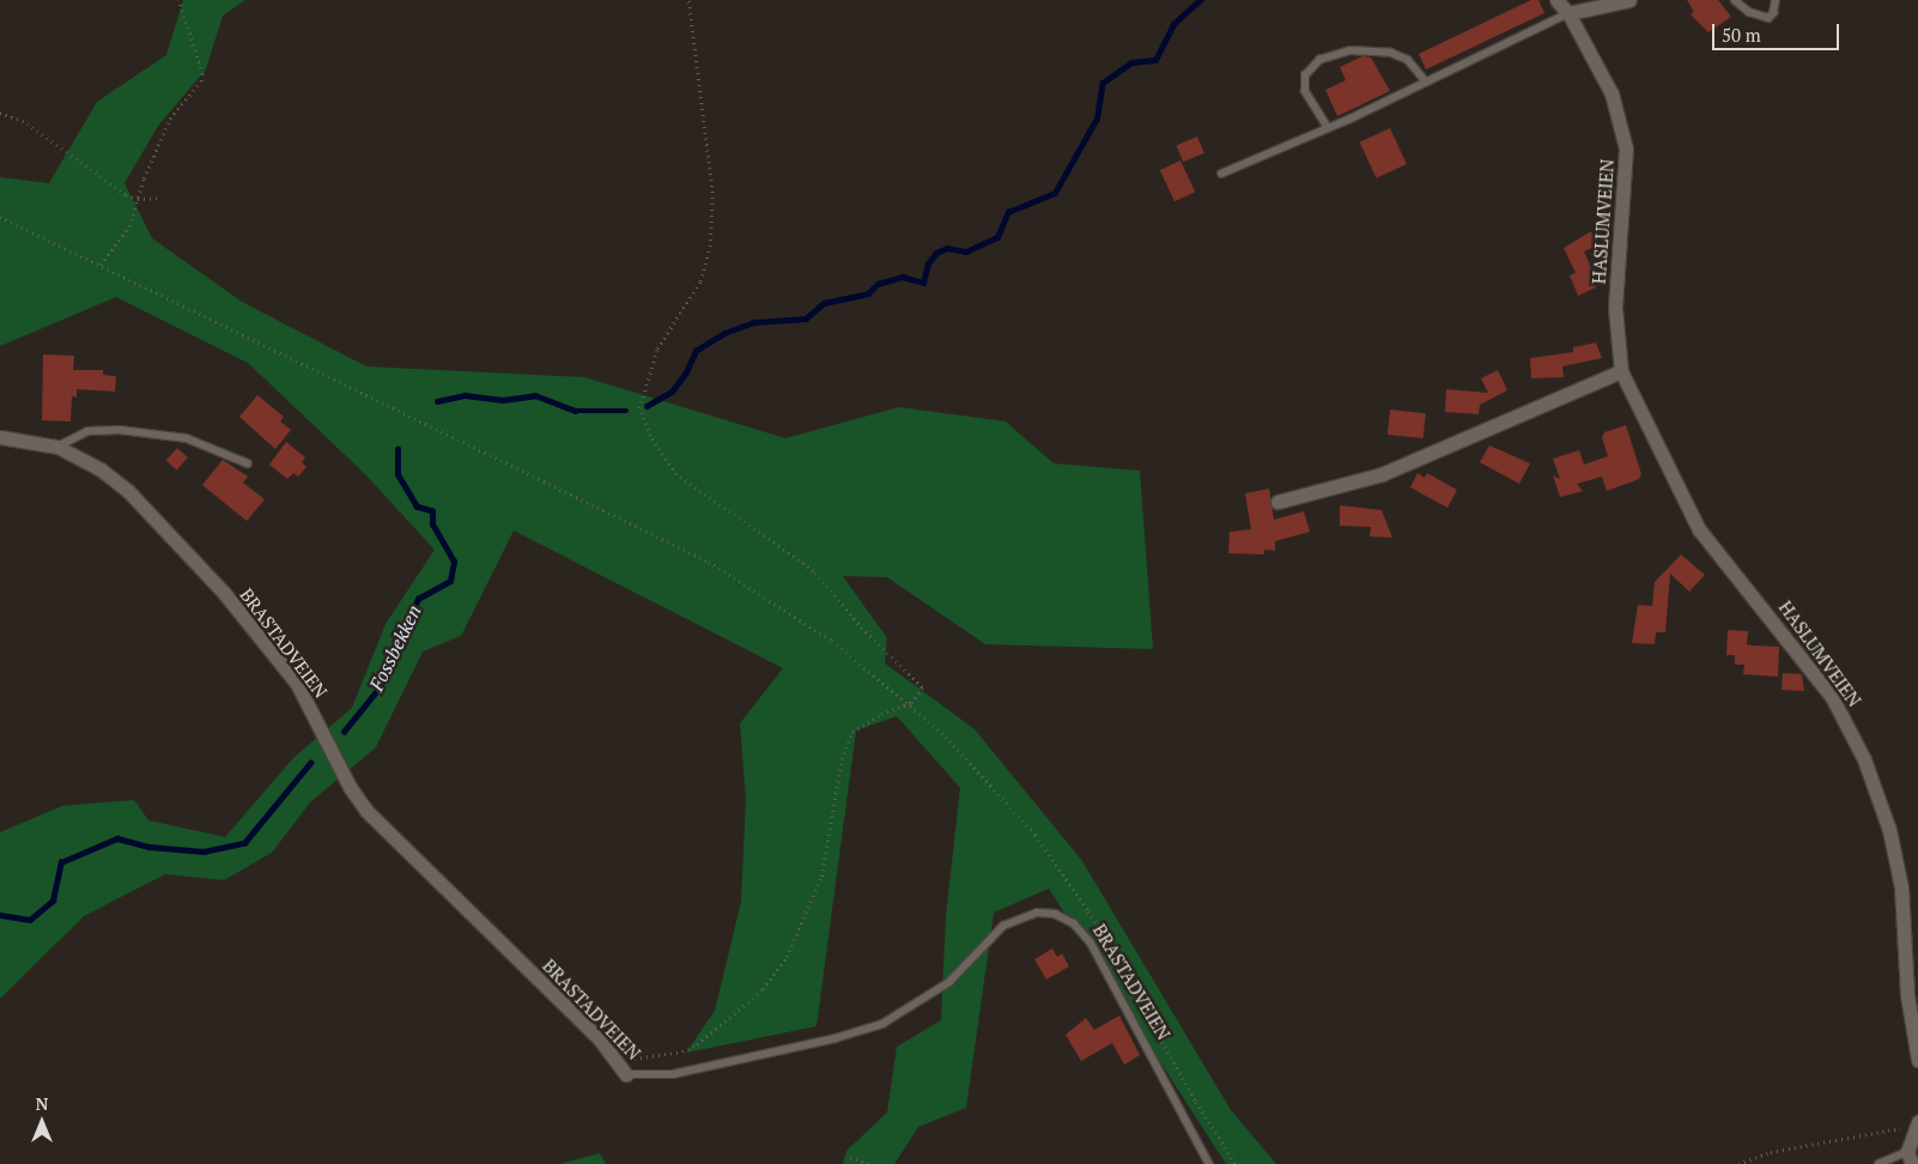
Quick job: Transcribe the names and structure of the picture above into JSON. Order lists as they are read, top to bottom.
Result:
{
  "streets": {
    "street": ["HASLUMVEIEN", "BRASTADVEIEN"]
  },
  "water": ["Fossbekken"],
  "scale_bar": "50 m",
  "north": "top"
}
